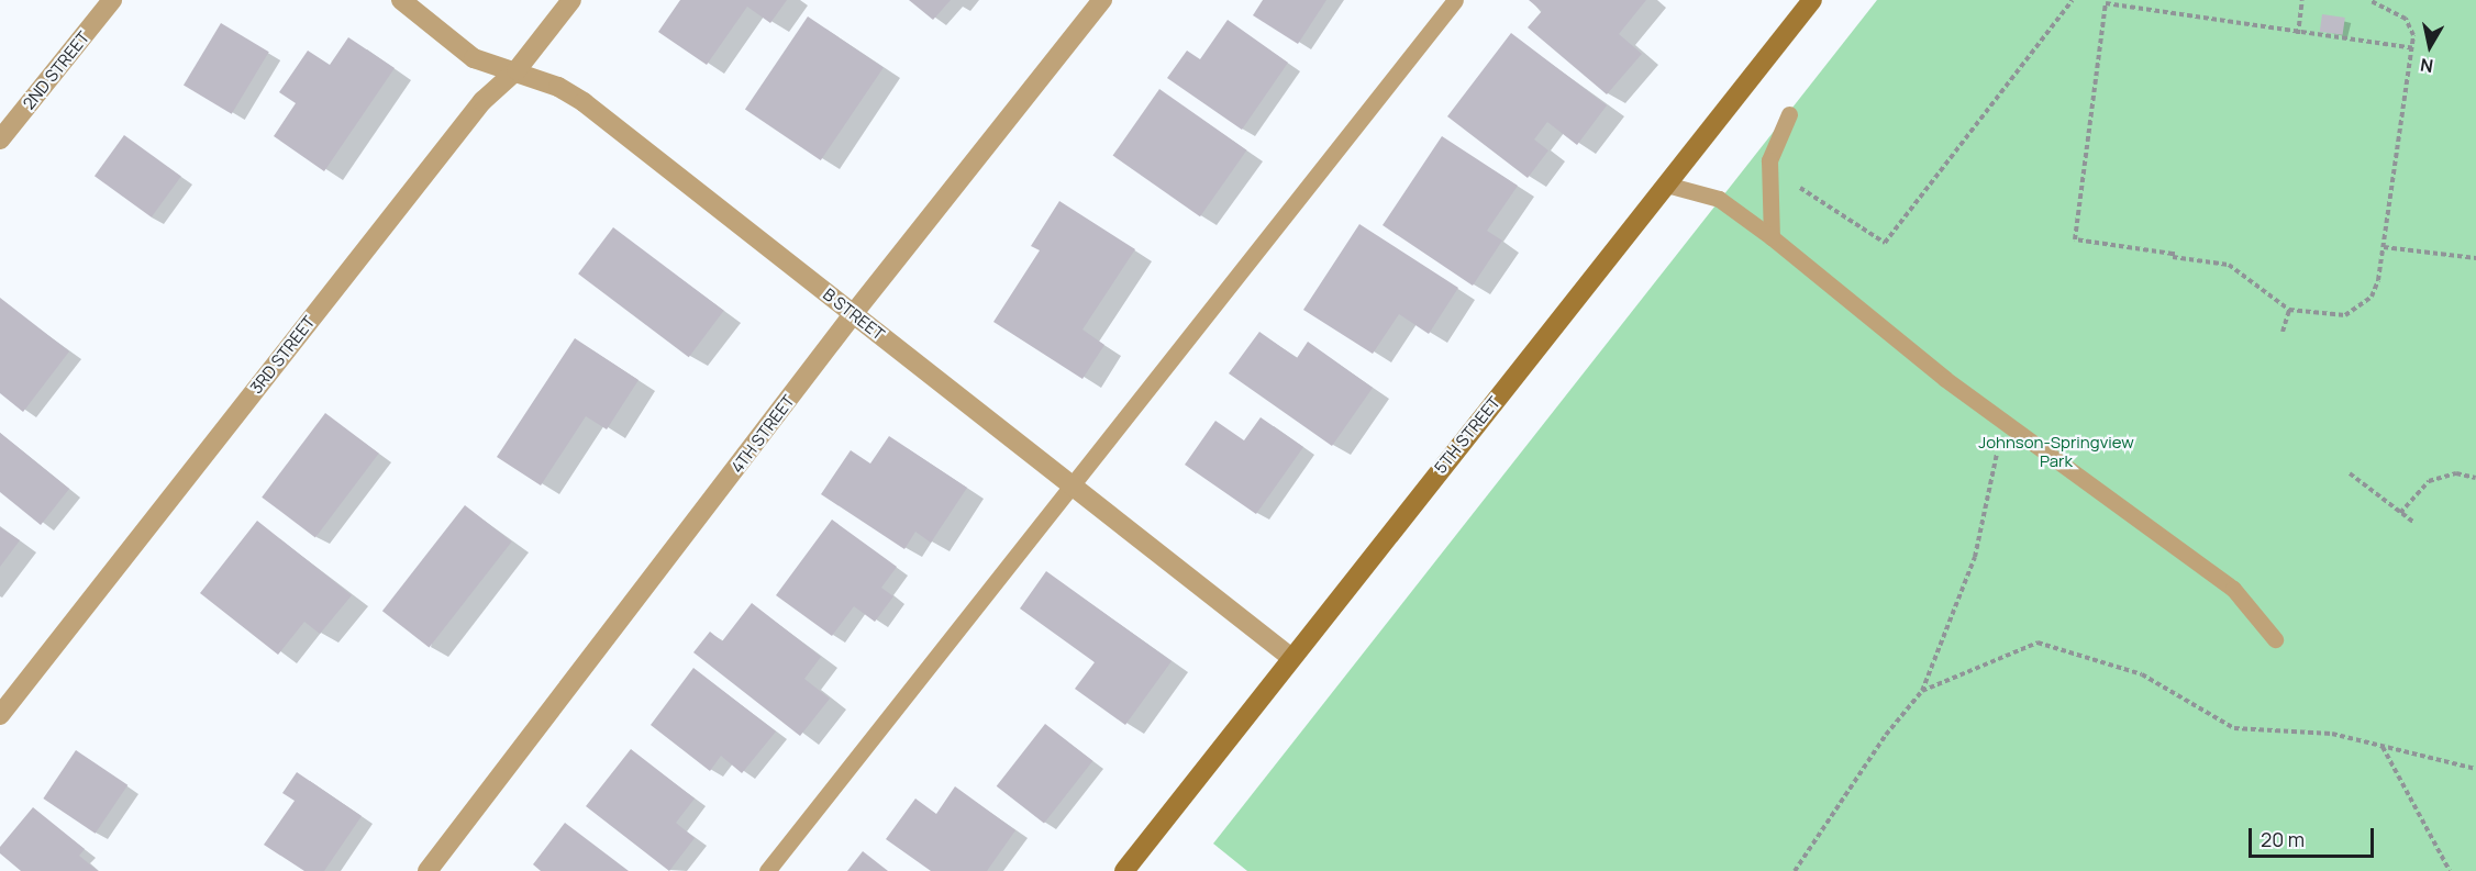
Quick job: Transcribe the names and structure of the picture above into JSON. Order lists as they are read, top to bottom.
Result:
{
  "streets": {
    "street": [
      "2ND STREET",
      "B STREET",
      "3RD STREET",
      "4TH STREET",
      "5TH STREET"
    ]
  },
  "crossings": [
    ["B STREET", "3RD STREET"],
    ["B STREET", "4TH STREET"],
    ["B STREET", "5TH STREET"]
  ],
  "parks": ["Johnson-Springview Park"],
  "scale_bar": "20 m",
  "north": "bottom"
}
